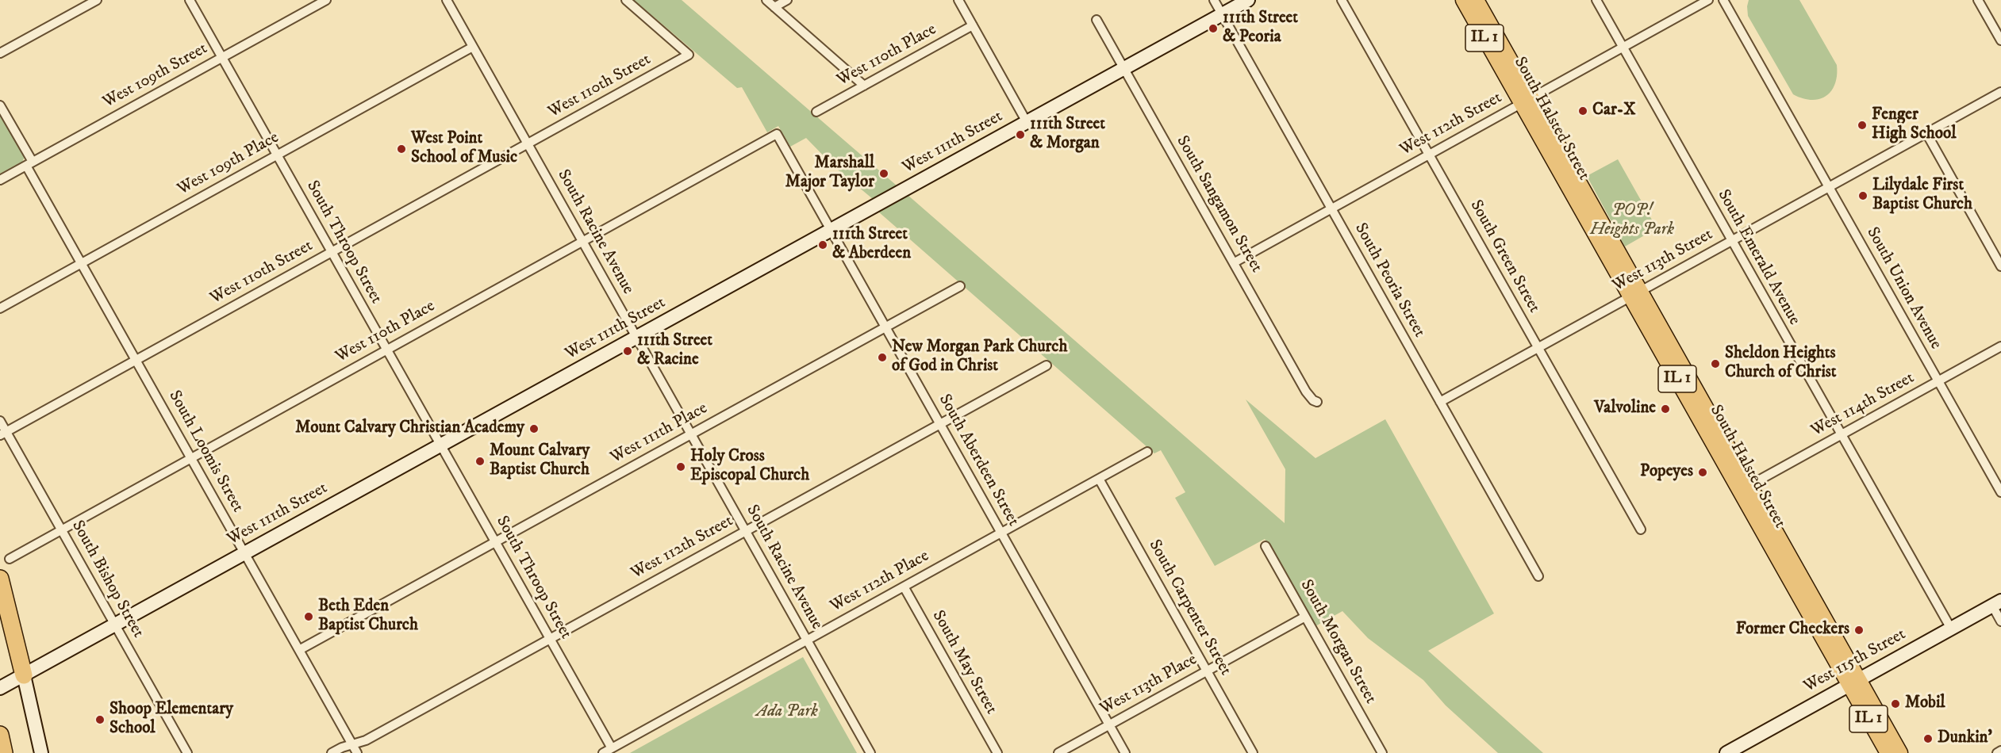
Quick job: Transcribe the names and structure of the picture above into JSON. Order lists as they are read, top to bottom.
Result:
{
  "streets": {
    "main road": [
      "IL 1",
      "South Halsted Street",
      "West 111th Street",
      "West 115th Street"
    ],
    "street": [
      "West 110th Place",
      "West 109th Street",
      "West 110th Street",
      "West 112th Street",
      "West 109th Place",
      "South Sangamon Street",
      "South Racine Avenue",
      "South Throop Street",
      "South Green Street",
      "South Emerald Avenue",
      "West 113th Street",
      "South Peoria Street",
      "South Union Avenue",
      "West 114th Street",
      "West 111th Place",
      "South Loomis Street",
      "South Aberdeen Street",
      "South Bishop Street",
      "West 112th Place",
      "South Carpenter Street",
      "South Morgan Street",
      "South May Street",
      "West 113th Place"
    ]
  },
  "crossings": [
    ["West 110th Place", "South Racine Avenue"],
    ["West 110th Place", "South Throop Street"],
    ["West 110th Place", "South Loomis Street"],
    ["West 110th Place", "South Aberdeen Street"],
    ["West 110th Place", "South Bishop Street"],
    ["West 109th Street", "South Throop Street"],
    ["West 109th Street", "South Loomis Street"],
    ["West 110th Street", "South Racine Avenue"],
    ["West 110th Street", "South Throop Street"],
    ["West 110th Street", "South Loomis Street"],
    ["West 110th Street", "South Bishop Street"],
    ["South Halsted Street", "West 112th Street"],
    ["South Halsted Street", "West 113th Street"],
    ["South Halsted Street", "West 114th Street"],
    ["South Halsted Street", "West 115th Street"],
    ["West 112th Street", "South Sangamon Street"],
    ["West 112th Street", "South Racine Avenue"],
    ["West 112th Street", "South Throop Street"],
    ["West 112th Street", "South Green Street"],
    ["West 112th Street", "South Emerald Avenue"],
    ["West 112th Street", "South Peoria Street"],
    ["West 112th Street", "South Loomis Street"],
    ["West 112th Street", "South Aberdeen Street"],
    ["West 111th Street", "South Sangamon Street"],
    ["West 111th Street", "South Racine Avenue"],
    ["West 111th Street", "South Throop Street"],
    ["West 111th Street", "South Peoria Street"],
    ["West 111th Street", "South Loomis Street"],
    ["West 111th Street", "South Aberdeen Street"],
    ["West 111th Street", "South Bishop Street"],
    ["West 109th Place", "South Racine Avenue"],
    ["West 109th Place", "South Throop Street"],
    ["West 109th Place", "South Loomis Street"],
    ["South Racine Avenue", "West 111th Place"],
    ["South Racine Avenue", "West 112th Place"],
    ["South Throop Street", "West 111th Place"],
    ["South Throop Street", "West 112th Place"],
    ["South Green Street", "West 113th Street"],
    ["South Emerald Avenue", "West 113th Street"],
    ["South Emerald Avenue", "West 114th Street"],
    ["South Emerald Avenue", "West 115th Street"],
    ["West 113th Street", "South Peoria Street"],
    ["West 113th Street", "South Union Avenue"],
    ["South Union Avenue", "West 114th Street"],
    ["West 111th Place", "South Loomis Street"],
    ["West 111th Place", "South Aberdeen Street"],
    ["South Aberdeen Street", "West 112th Place"],
    ["South Aberdeen Street", "West 113th Place"],
    ["West 112th Place", "South Carpenter Street"],
    ["West 112th Place", "South May Street"],
    ["South Carpenter Street", "West 113th Place"],
    ["South Morgan Street", "West 113th Place"]
  ],
  "parks": ["POP! Heights Park", "Ada Park"],
  "places": [
    "111th Street & Peoria",
    "Car-X",
    "Fenger High School",
    "111th Street & Morgan",
    "West Point School of Music",
    "Marshall Major Taylor",
    "Lilydale First Baptist Church",
    "111th Street & Aberdeen",
    "111th Street & Racine",
    "New Morgan Park Church of God in Christ",
    "Sheldon Heights Church of Christ",
    "Valvoline",
    "Mount Calvary Christian Academy",
    "Mount Calvary Baptist Church",
    "Holy Cross Episcopal Church",
    "Popeyes",
    "Beth Eden Baptist Church",
    "Former Checkers",
    "Mobil",
    "Shoop Elementary School",
    "Dunkin'"
  ]
}
